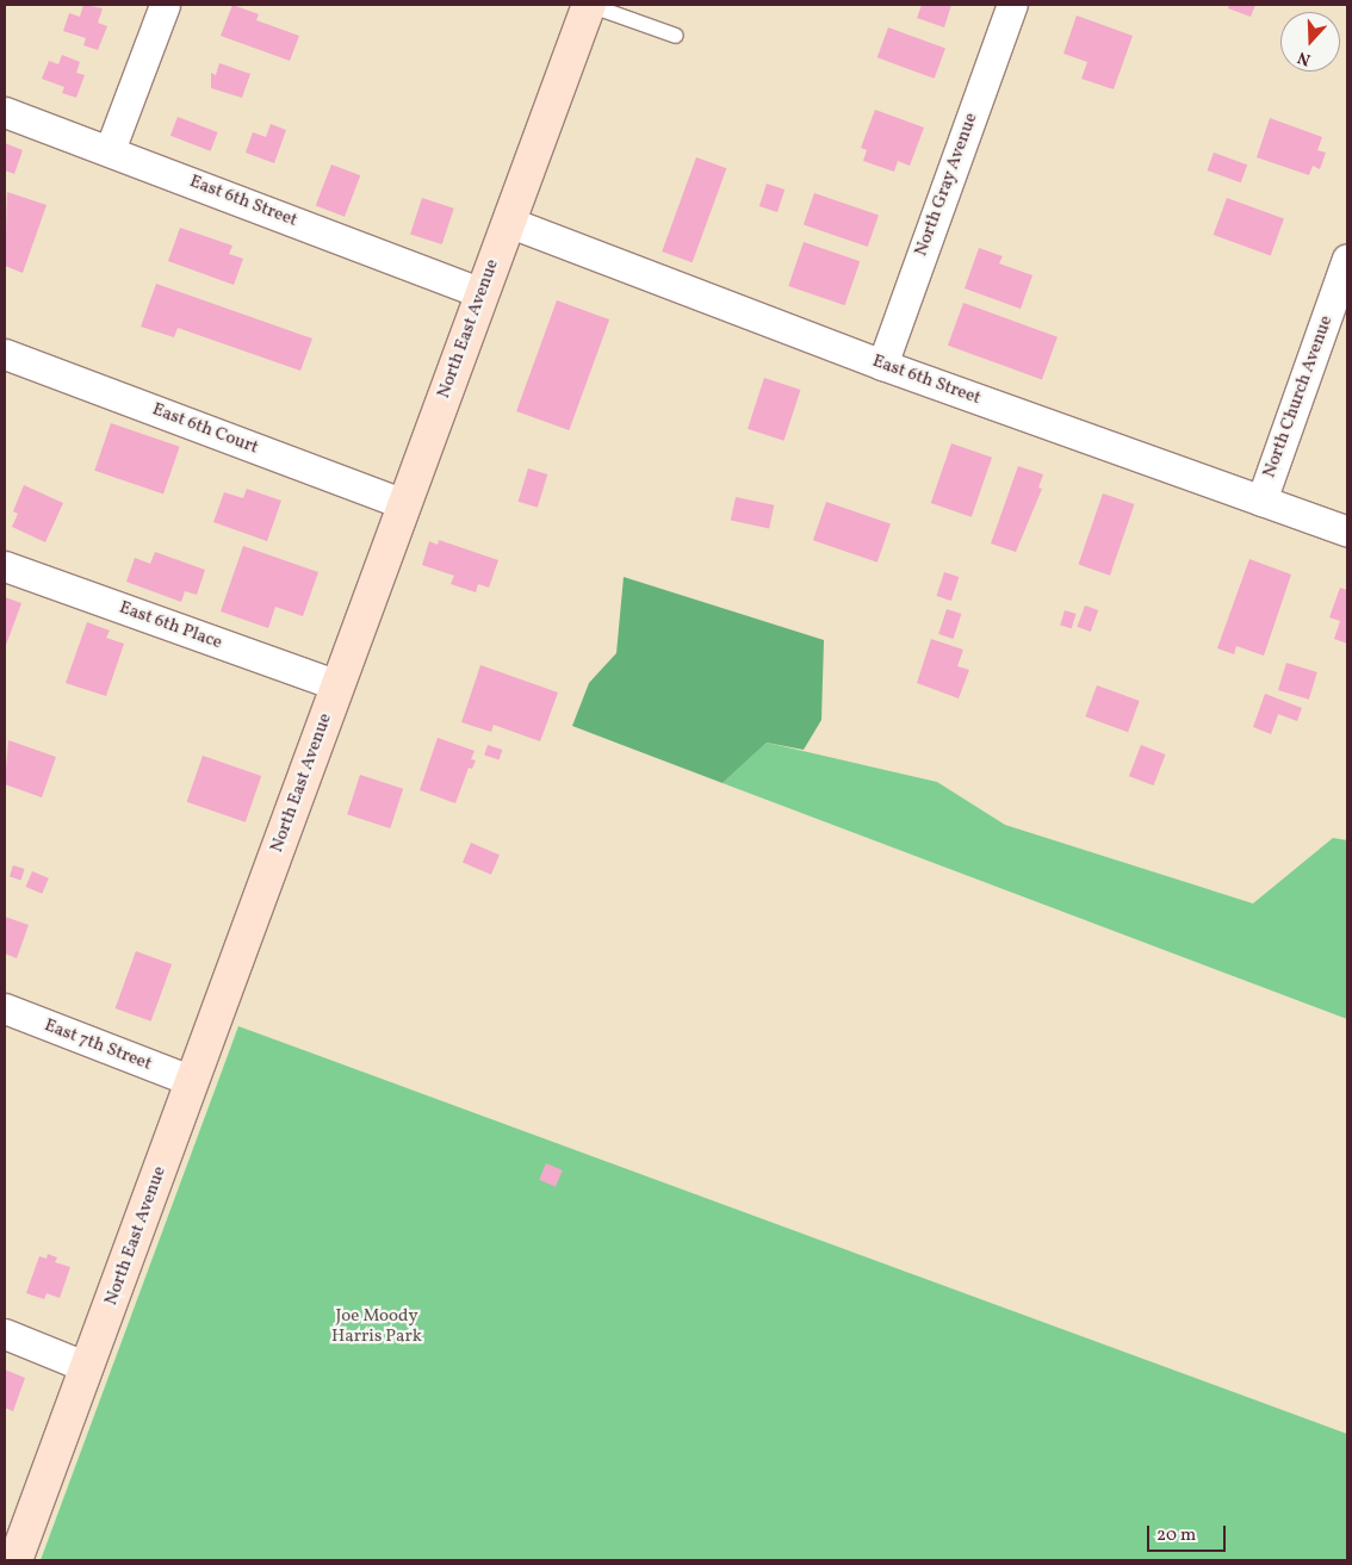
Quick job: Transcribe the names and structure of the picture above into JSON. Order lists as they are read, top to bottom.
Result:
{
  "streets": {
    "main road": ["North East Avenue"],
    "street": [
      "North Gray Avenue",
      "East 6th Street",
      "North Church Avenue",
      "East 6th Court",
      "East 6th Place",
      "East 7th Street"
    ]
  },
  "crossings": [
    ["North Gray Avenue", "East 6th Street"],
    ["East 6th Street", "North East Avenue"],
    ["East 6th Street", "North Church Avenue"],
    ["North East Avenue", "East 6th Court"],
    ["North East Avenue", "East 6th Place"],
    ["North East Avenue", "East 7th Street"]
  ],
  "parks": ["Joe Moody Harris Park"],
  "scale_bar": "20 m",
  "north": "bottom"
}
